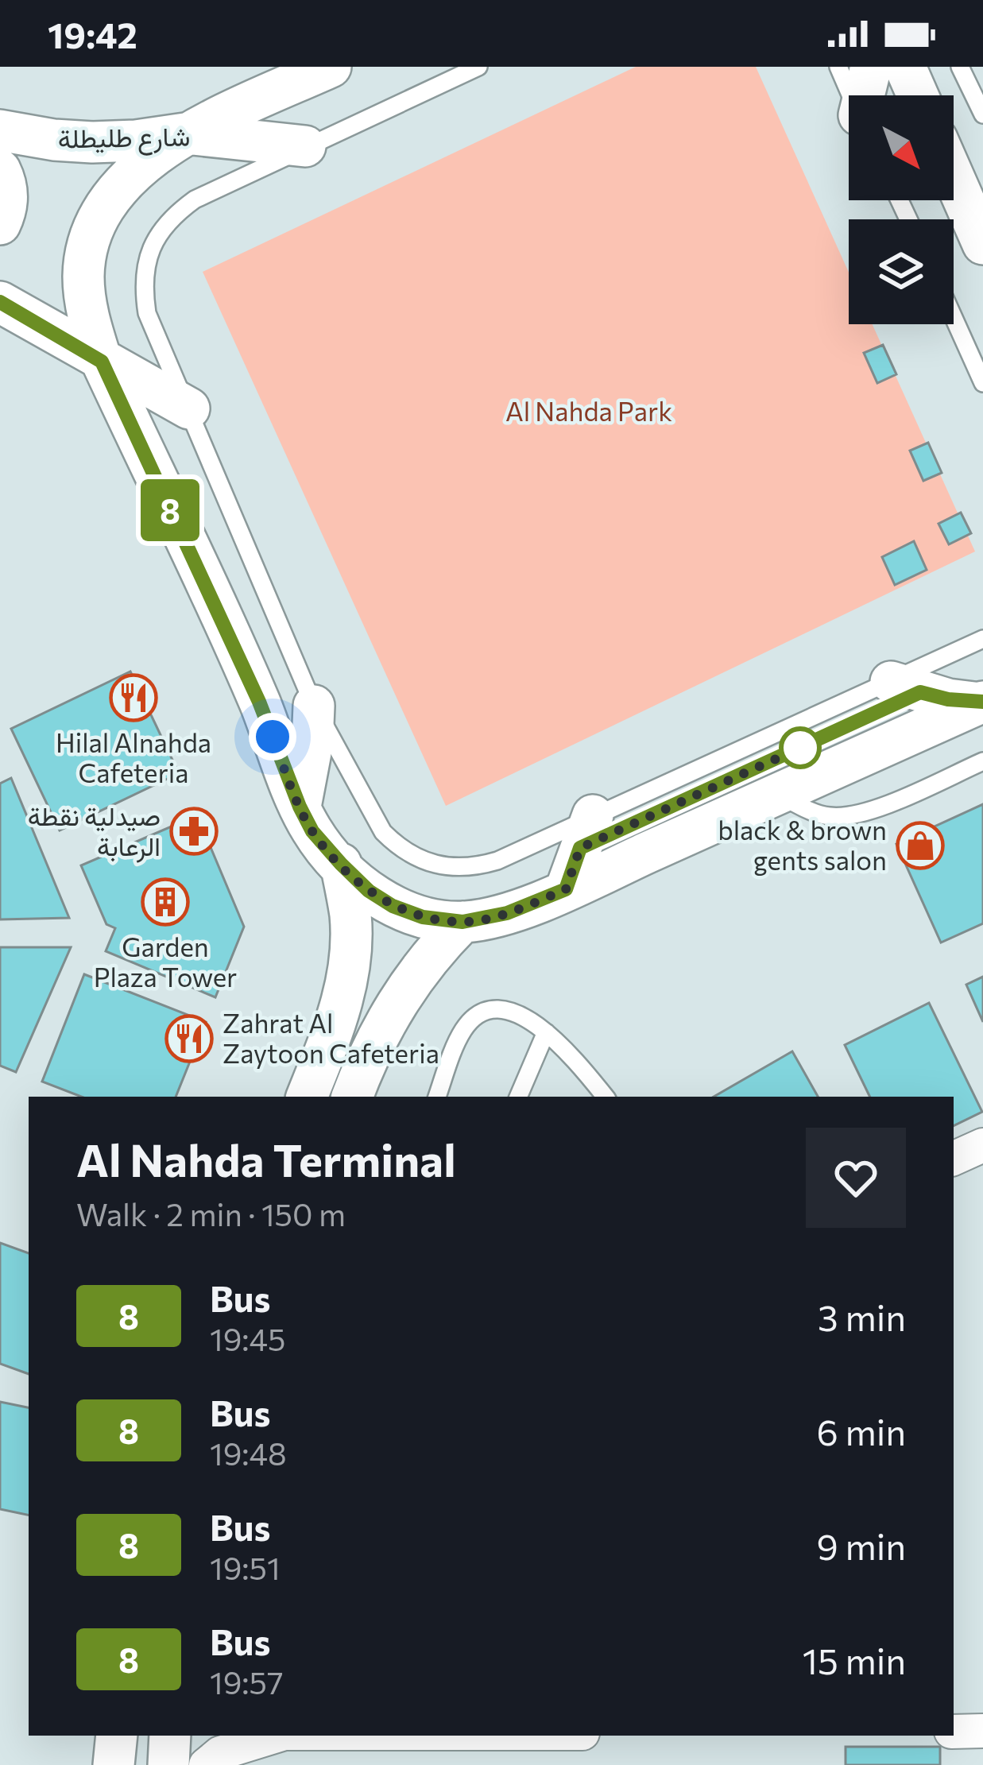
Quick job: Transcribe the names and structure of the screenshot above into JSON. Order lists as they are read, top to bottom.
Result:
{
  "streets": {
    "street": ["شارع طليطلة"]
  },
  "parks": ["Al Nahda Park"],
  "places": {
    "restaurant": ["Hilal Alnahda Cafeteria", "Zahrat Al Zaytoon Cafeteria"],
    "pharmacy": ["صيدلية نقطة الرعابة"],
    "shop": ["black & brown gents salon"],
    "building": ["Garden Plaza Tower"]
  },
  "lines": ["bus line 8"],
  "north": "bottom right",
  "page": {
    "status": "19:42",
    "on_map": "8",
    "heading": ["Al Nahda Terminal", "Walk · 2 min · 150 m"],
    "list": [
      {
        "mark": "8",
        "name": "Bus",
        "note": "19:45",
        "value": "3 min"
      },
      {
        "mark": "8",
        "name": "Bus",
        "note": "19:48",
        "value": "6 min"
      },
      {
        "mark": "8",
        "name": "Bus",
        "note": "19:51",
        "value": "9 min"
      },
      {
        "mark": "8",
        "name": "Bus",
        "note": "19:57",
        "value": "15 min"
      }
    ]
  }
}
